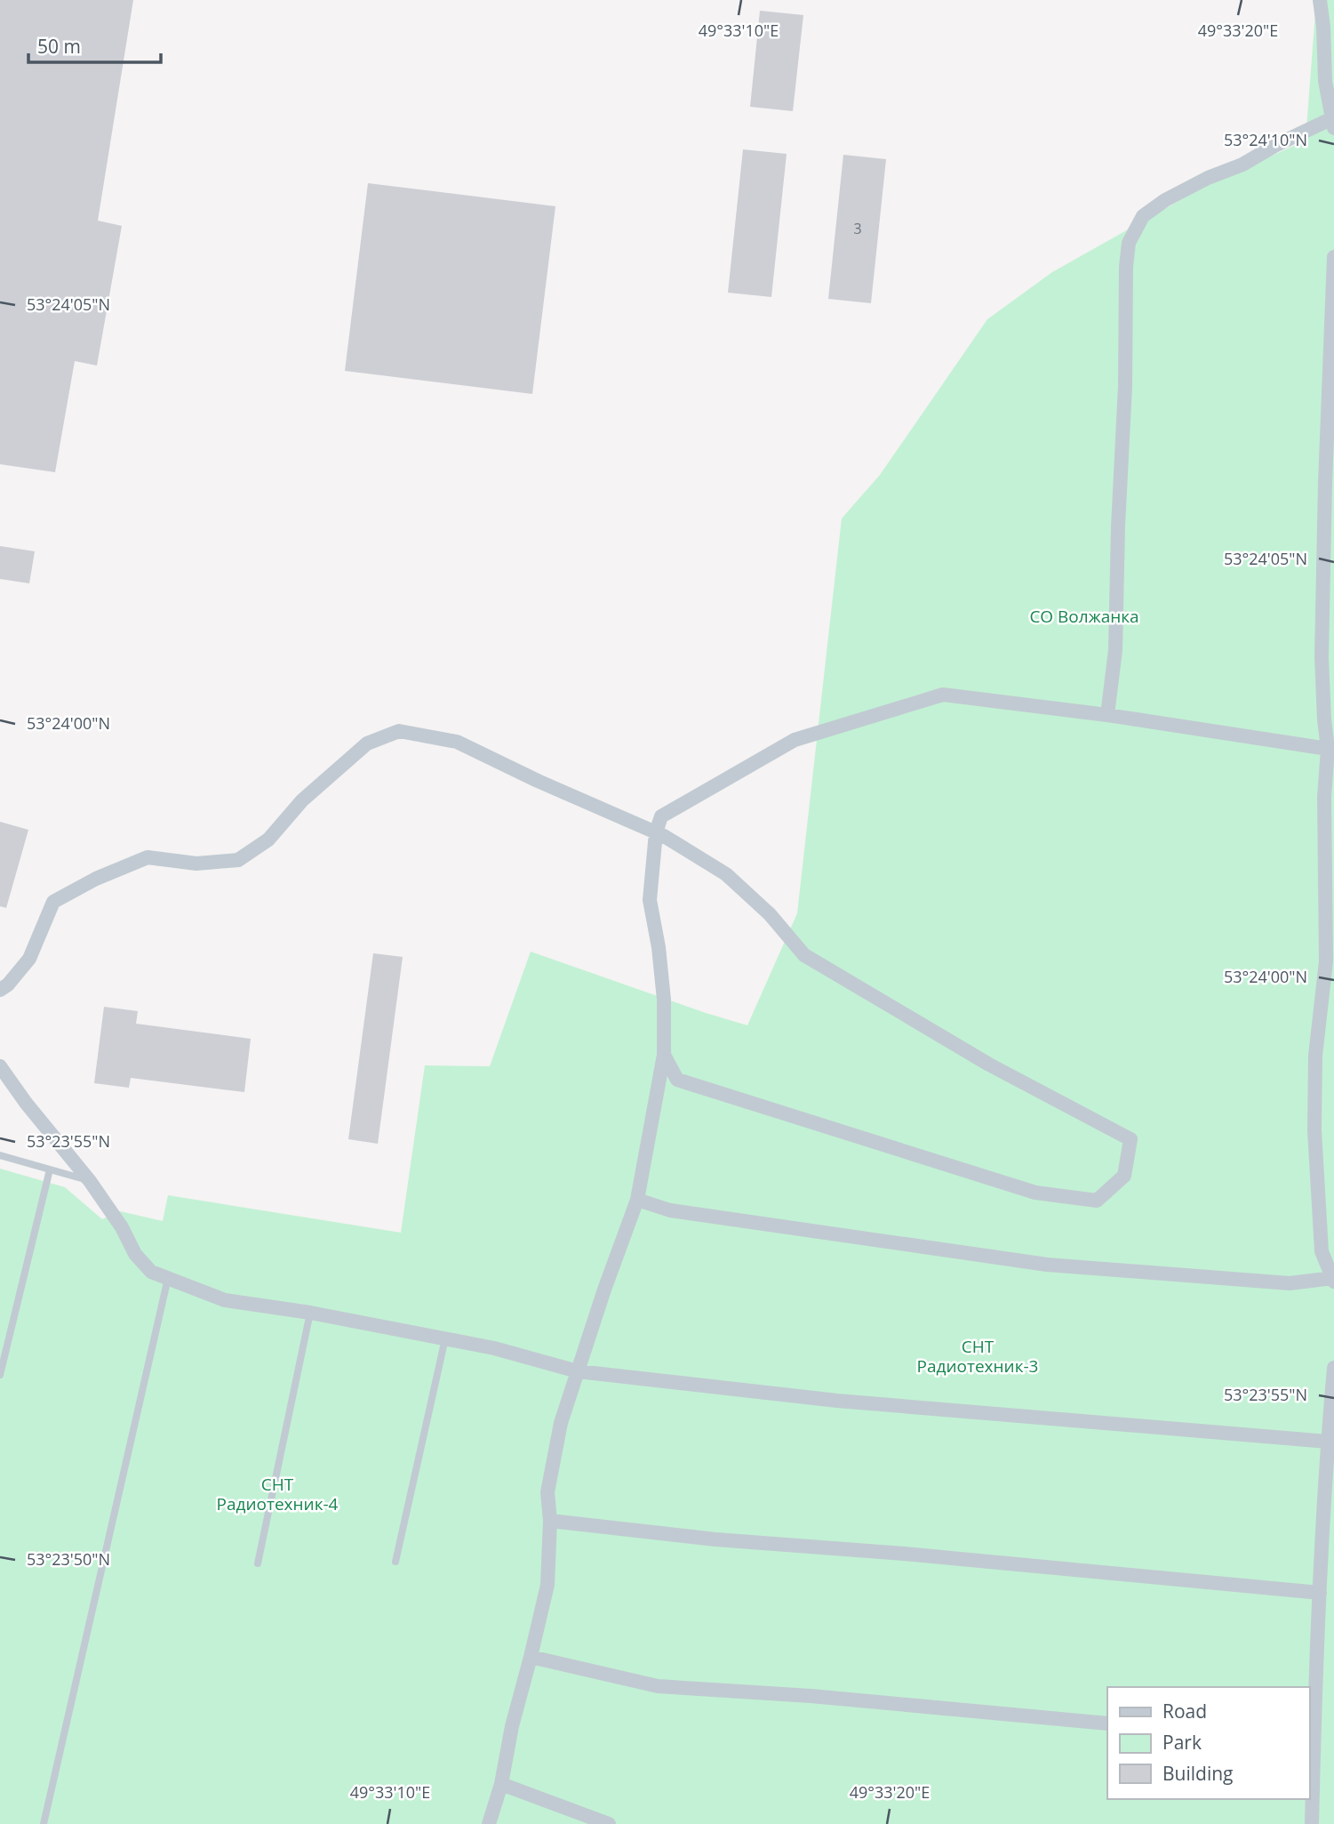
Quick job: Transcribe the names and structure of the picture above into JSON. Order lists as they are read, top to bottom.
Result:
{
  "parks": ["СО Волжанка", "СНТ Радиотехник-3", "СНТ Радиотехник-4"],
  "house_numbers": ["3"],
  "legend": ["Road", "Park", "Building"],
  "scale_bar": "50 m",
  "coordinates": [
    "49°33'10\"E",
    "49°33'20\"E",
    "53°24'10\"N",
    "53°24'05\"N",
    "53°24'00\"N",
    "53°23'55\"N",
    "53°23'50\"N"
  ]
}
